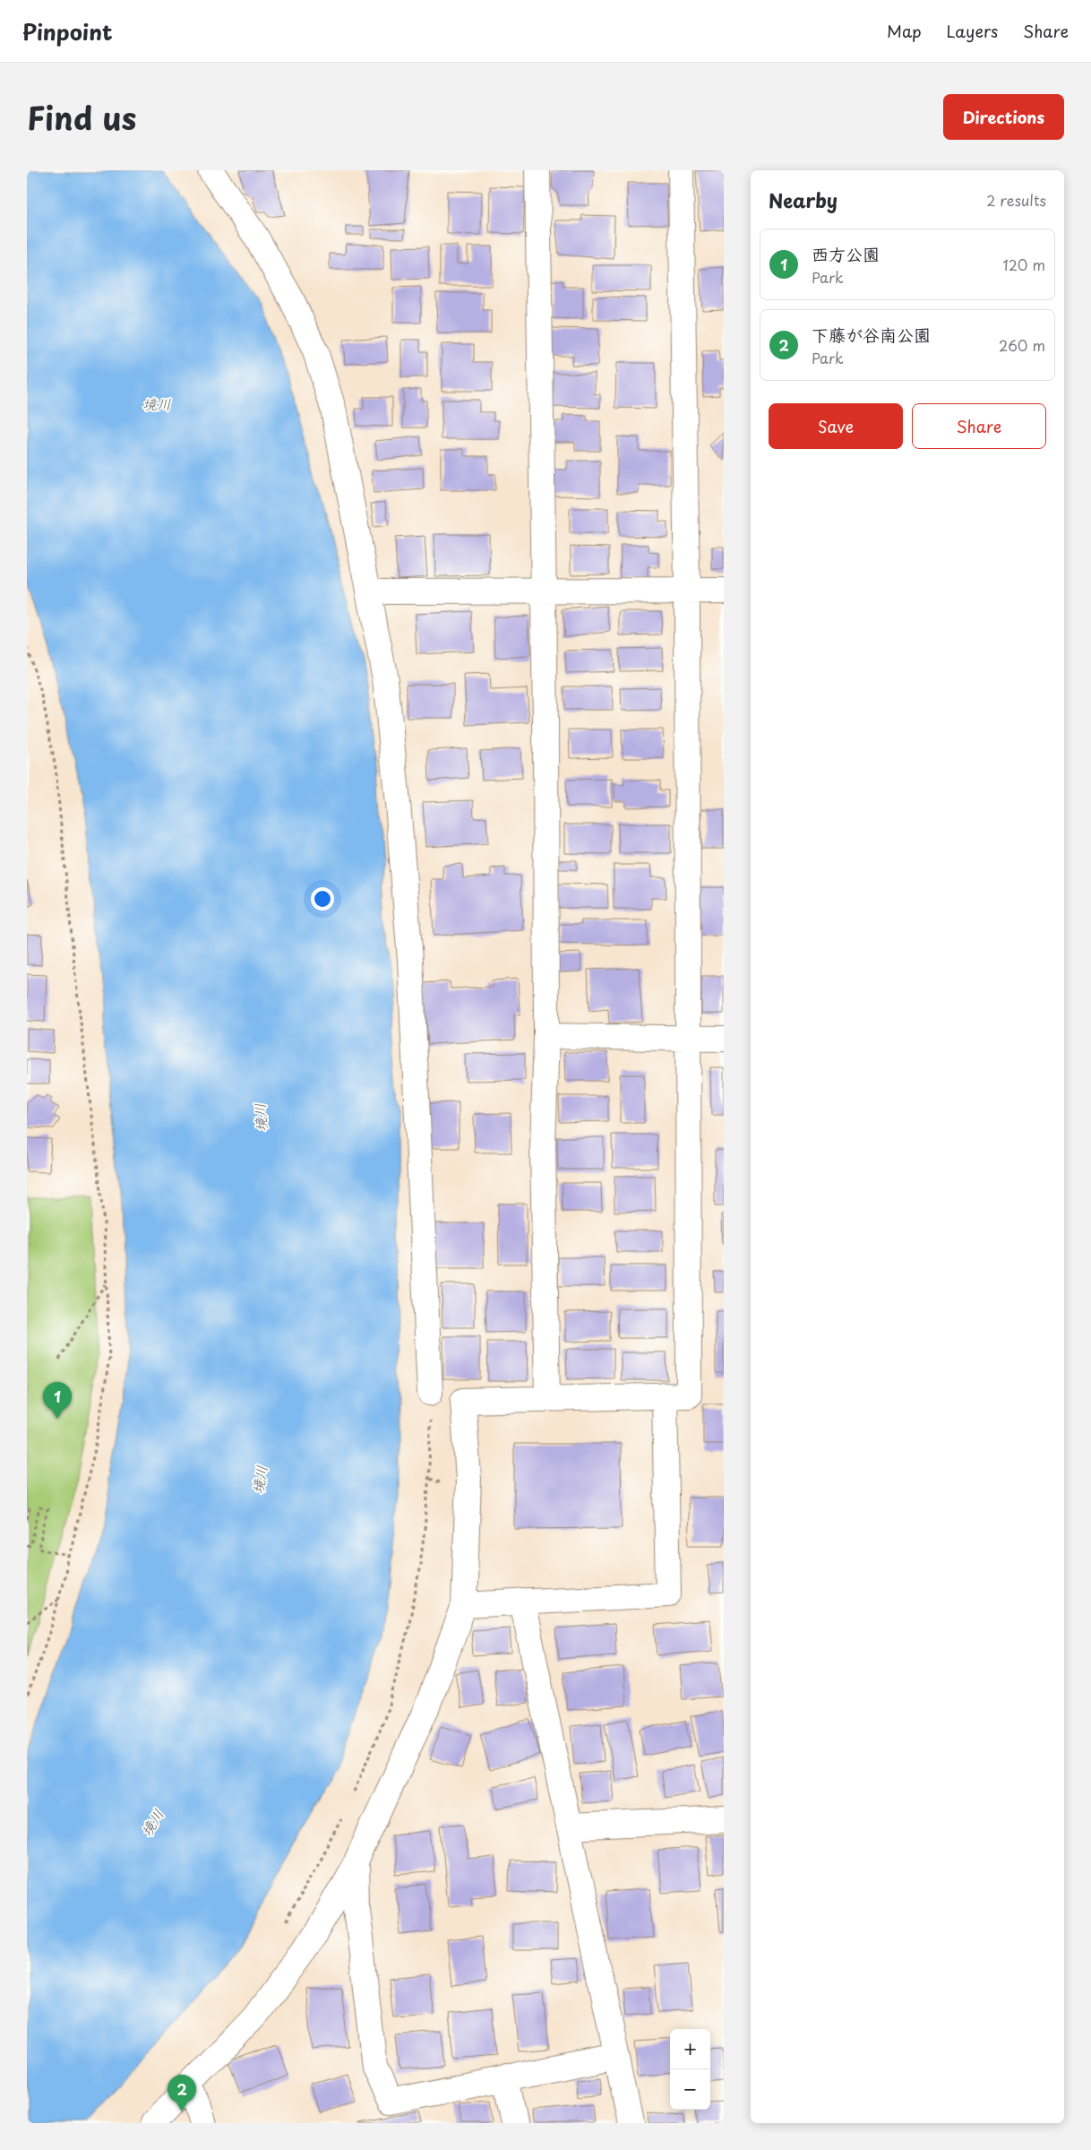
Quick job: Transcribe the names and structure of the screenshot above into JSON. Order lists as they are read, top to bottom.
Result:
{
  "water": ["境川"],
  "page": {
    "header": "Pinpoint",
    "nav": ["Map", "Layers", "Share"],
    "title": "Find us",
    "buttons": [
      "Directions",
      ["Save", "Share"]
    ],
    "heading": ["Nearby", "2 results"],
    "list": [
      {
        "mark": "1",
        "name": "西方公園",
        "note": "Park",
        "value": "120 m"
      },
      {
        "mark": "2",
        "name": "下藤が谷南公園",
        "note": "Park",
        "value": "260 m"
      }
    ],
    "pins": ["1", "2"],
    "map_buttons": ["+", "−"]
  }
}
